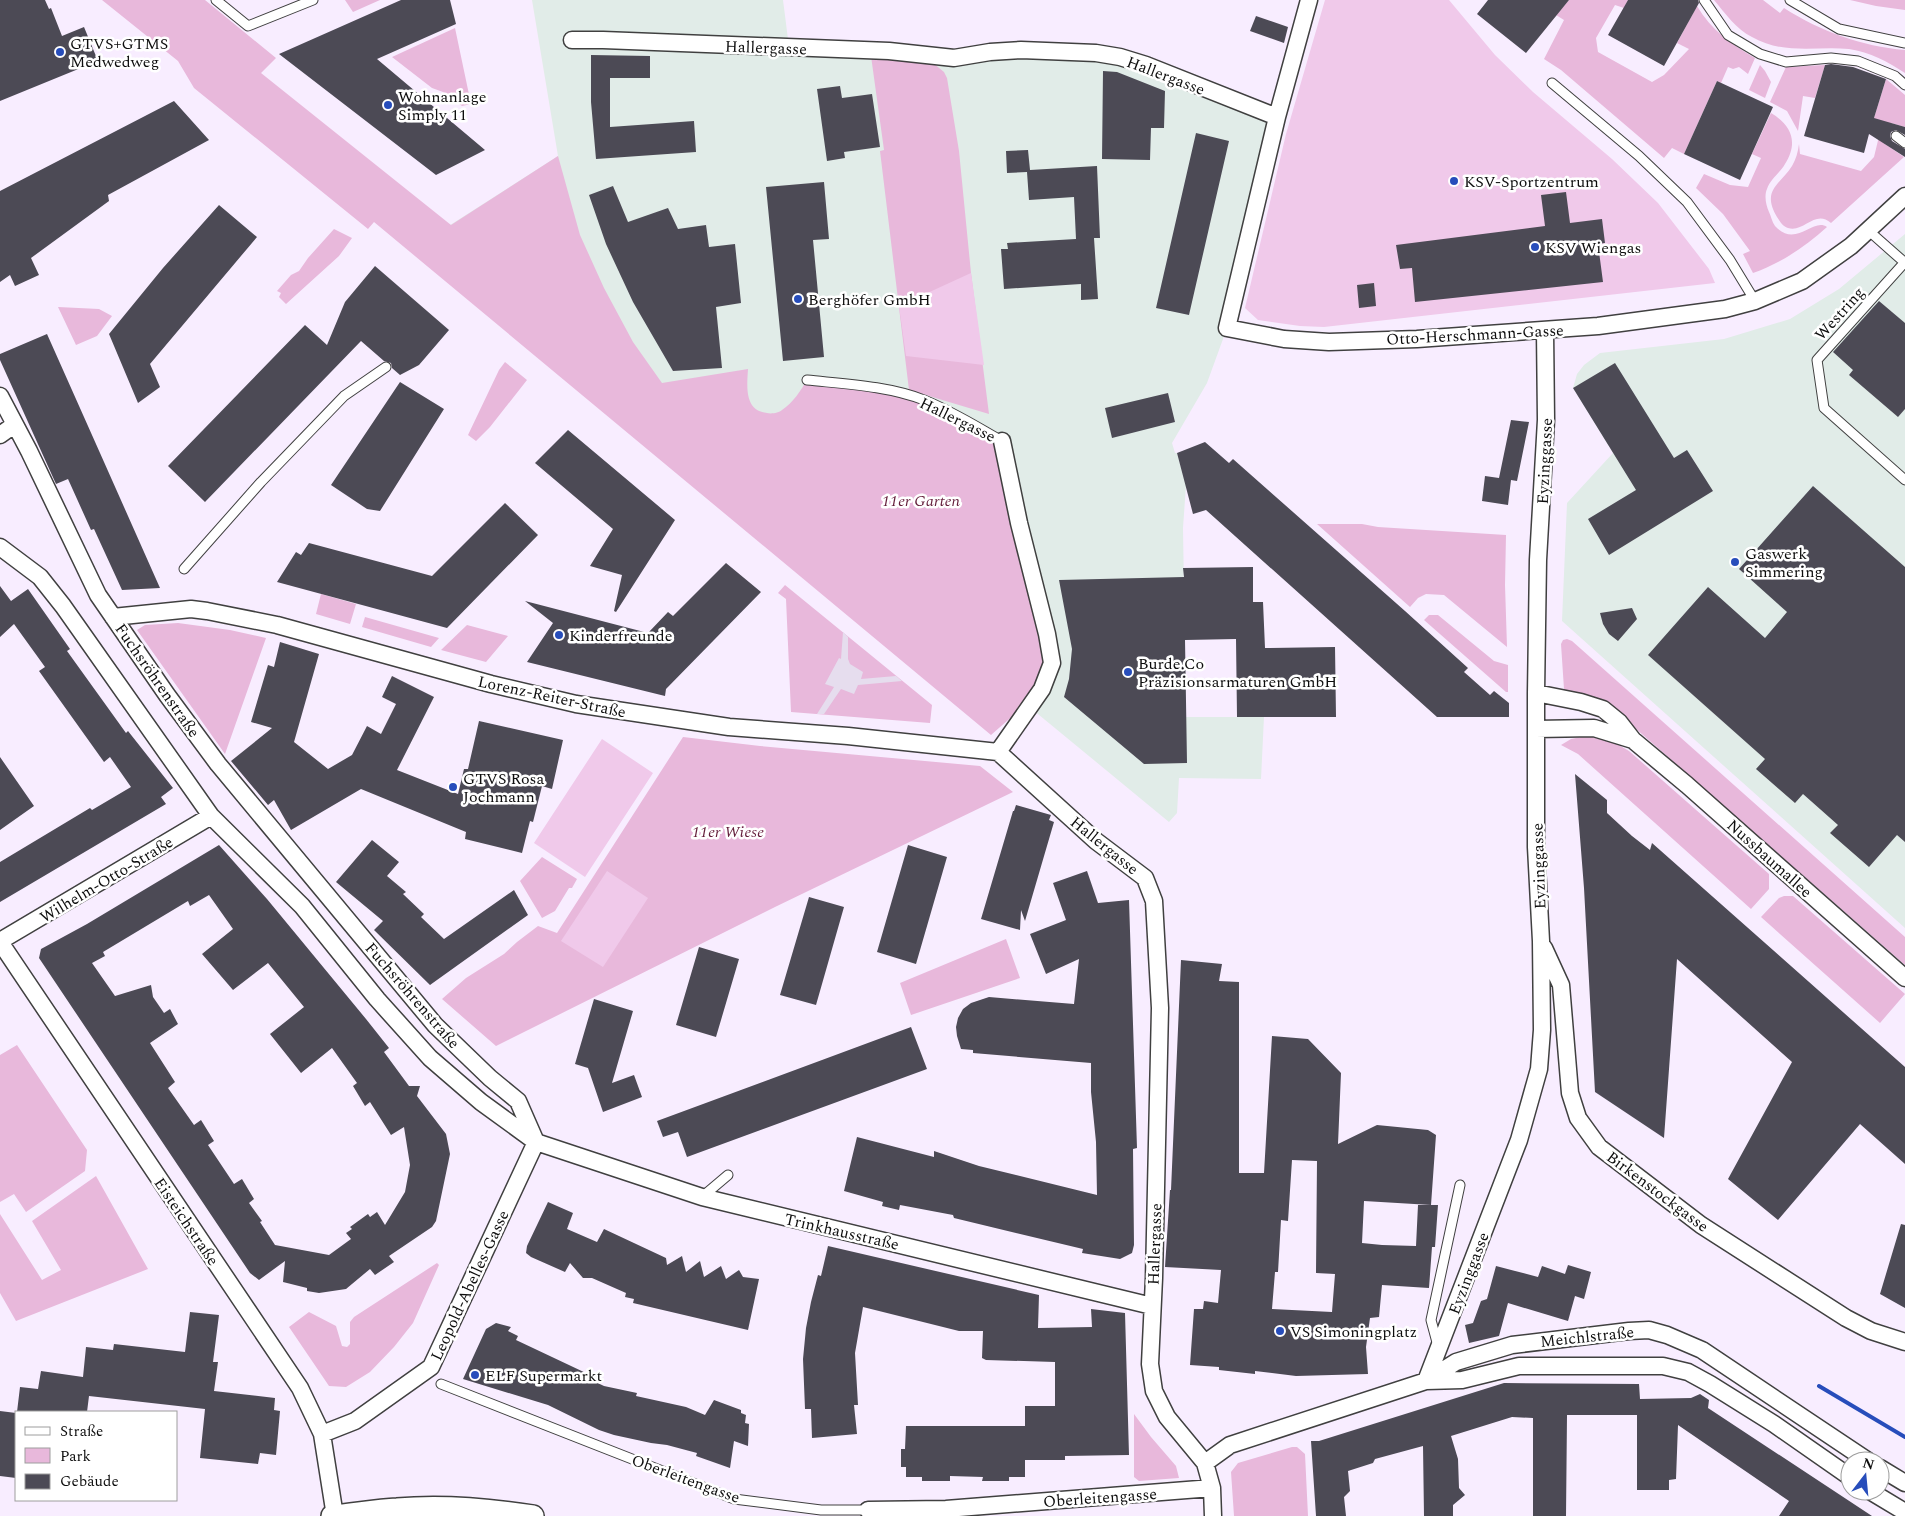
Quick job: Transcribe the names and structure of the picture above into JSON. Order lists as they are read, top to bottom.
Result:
{
  "streets": {
    "street": [
      "Hallergasse",
      "Otto-Herschmann-Gasse",
      "Eyzinggasse",
      "Fuchsröhrenstraße",
      "Lorenz-Reiter-Straße",
      "Nussbaumallee",
      "Wilhelm-Otto-Straße",
      "Birkenstockgasse",
      "Eisteichstraße",
      "Trinkhausstraße",
      "Leopold-Abelles-Gasse",
      "Meichlstraße",
      "Oberleitengasse"
    ],
    "lane": ["Westring"]
  },
  "crossings": [
    ["Hallergasse", "Otto-Herschmann-Gasse"],
    ["Hallergasse", "Lorenz-Reiter-Straße"],
    ["Hallergasse", "Trinkhausstraße"],
    ["Hallergasse", "Meichlstraße"],
    ["Hallergasse", "Oberleitengasse"],
    ["Otto-Herschmann-Gasse", "Eyzinggasse"],
    ["Eyzinggasse", "Nussbaumallee"],
    ["Eyzinggasse", "Birkenstockgasse"],
    ["Eyzinggasse", "Meichlstraße"],
    ["Fuchsröhrenstraße", "Lorenz-Reiter-Straße"],
    ["Fuchsröhrenstraße", "Wilhelm-Otto-Straße"],
    ["Fuchsröhrenstraße", "Trinkhausstraße"],
    ["Fuchsröhrenstraße", "Leopold-Abelles-Gasse"],
    ["Wilhelm-Otto-Straße", "Eisteichstraße"],
    ["Eisteichstraße", "Leopold-Abelles-Gasse"],
    ["Trinkhausstraße", "Leopold-Abelles-Gasse"]
  ],
  "parks": ["11er Garten", "11er Wiese"],
  "places": [
    "GTVS+GTMS Medwedweg",
    "Wohnanlage Simply 11",
    "KSV-Sportzentrum",
    "KSV Wiengas",
    "Berghöfer GmbH",
    "Gaswerk Simmering",
    "Kinderfreunde",
    "Burde.Co Präzisionsarmaturen GmbH",
    "GTVS Rosa Jochmann",
    "VS Simoningplatz",
    "ELF Supermarkt"
  ],
  "legend": ["Straße", "Park", "Gebäude"],
  "north": "top"
}
